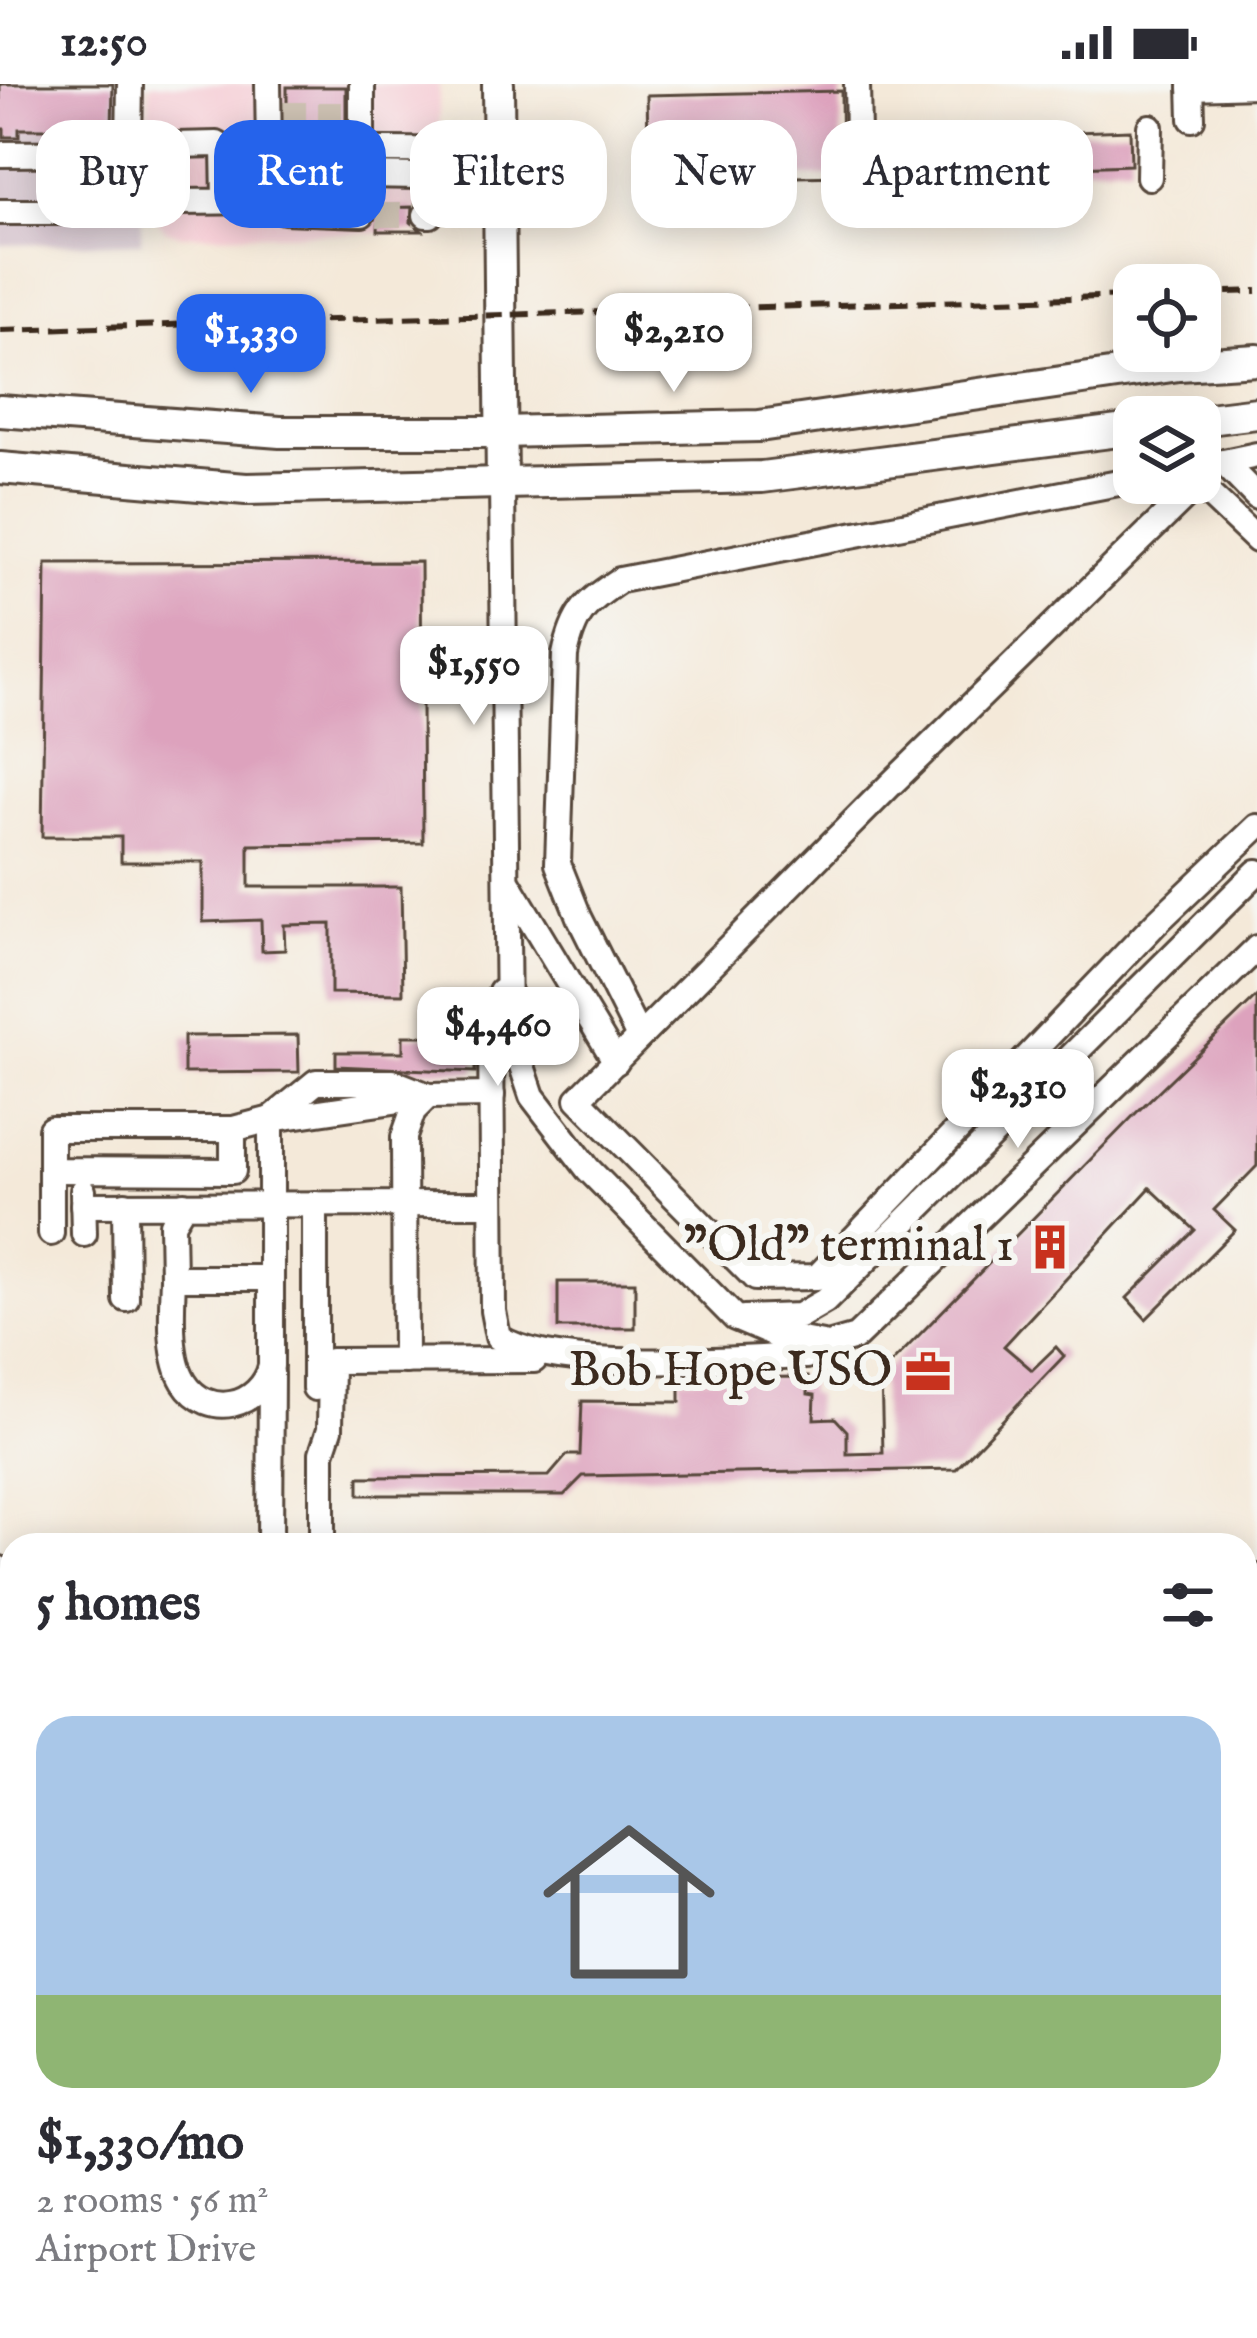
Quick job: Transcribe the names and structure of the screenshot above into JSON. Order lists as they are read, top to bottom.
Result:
{
  "places": {
    "building": ["\"Old\" terminal 1"],
    "office": ["Bob Hope USO"]
  },
  "page": {
    "status": "12:50",
    "chip": [
      "Buy",
      "Rent",
      "Filters",
      "New",
      "Apartment"
    ],
    "price": [
      "$2,210",
      "$1,330",
      "$1,550",
      "$4,460",
      "$2,310"
    ],
    "heading": "5 homes",
    "list": [
      {
        "name": "$1,330/mo",
        "note": "2 rooms · 56 m² · Airport Drive"
      }
    ]
  }
}
